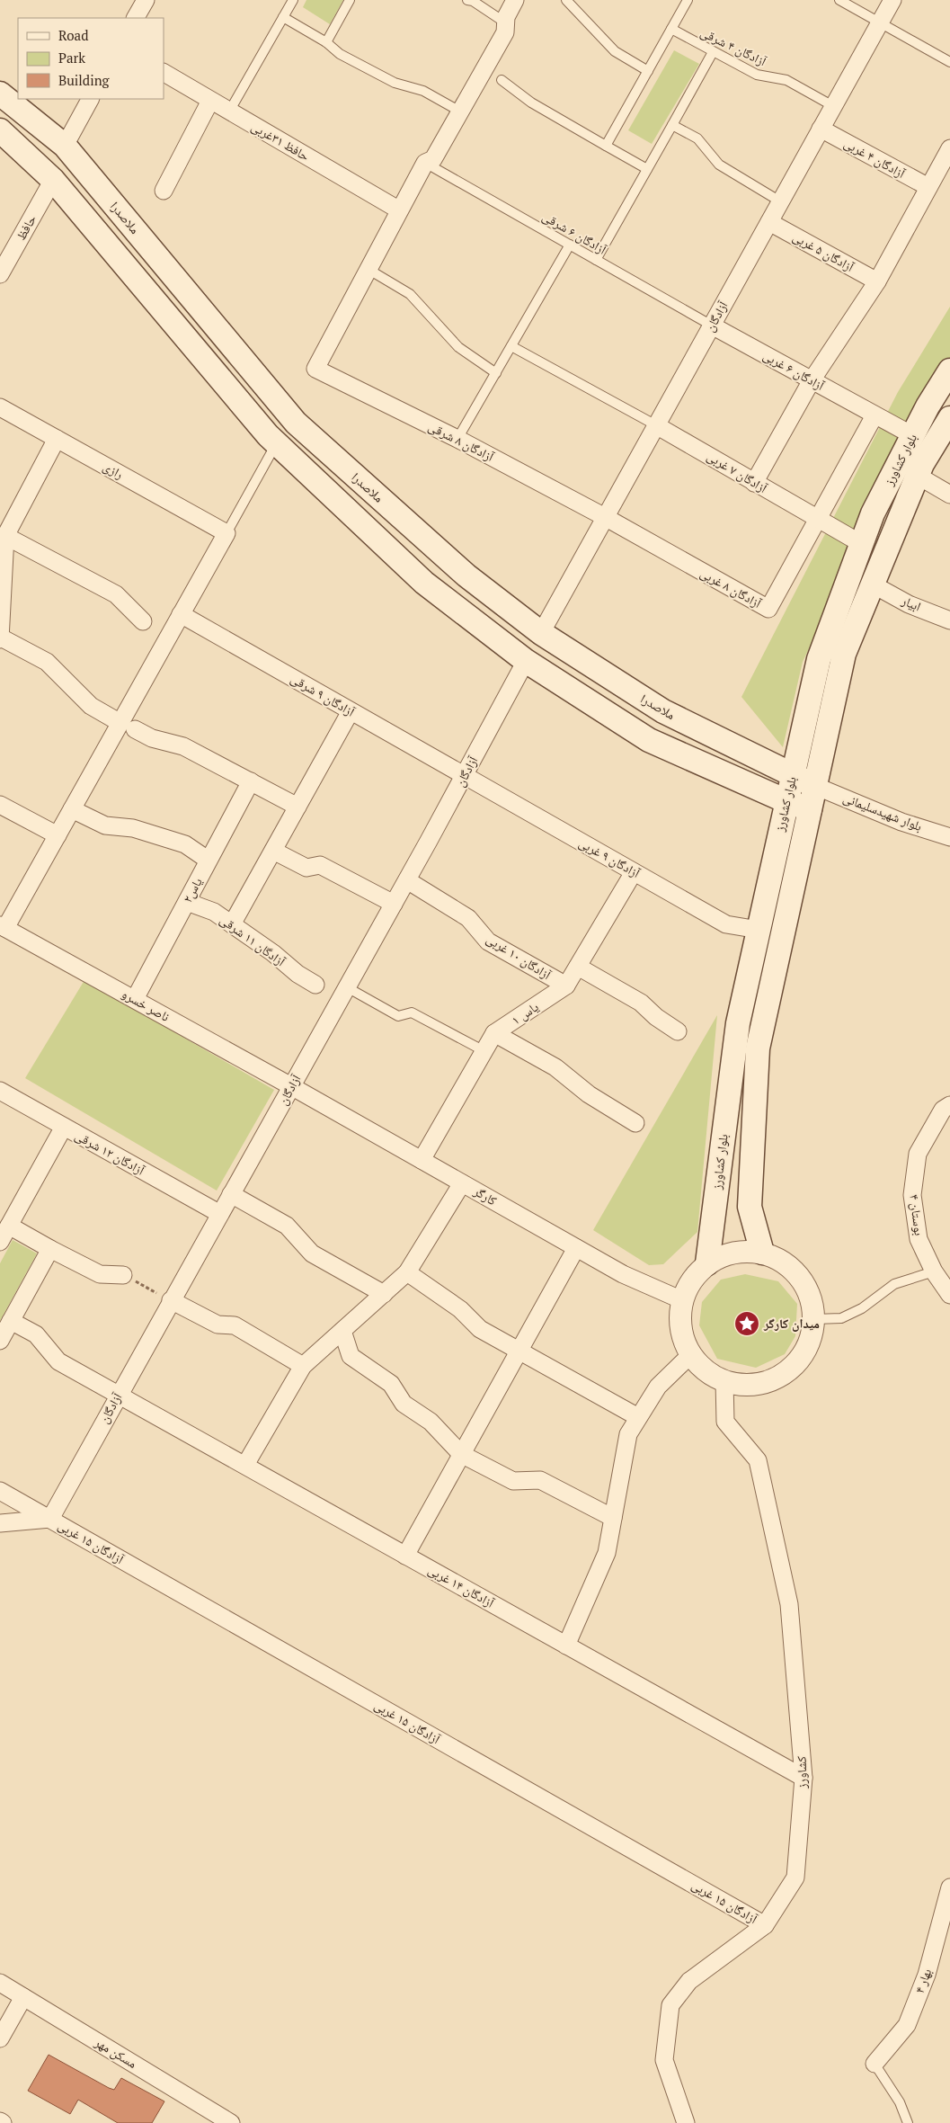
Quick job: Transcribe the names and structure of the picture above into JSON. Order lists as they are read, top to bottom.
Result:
{
  "streets": {
    "main road": ["ملاصدرا", "بلوار کشاورز"],
    "street": [
      "حافظ ۳۱غربی",
      "آزادگان ۴ غربی",
      "حافظ",
      "آزادگان ۵ غربی",
      "آزادگان",
      "آزادگان ۶ غربی",
      "آزادگان ۸ شرقی",
      "رازی",
      "آزادگان ۷ غربی",
      "آزادگان ۸ غربی",
      "ابیار",
      "آزادگان ۹ شرقی",
      "بلوار شهیدسلیمانی",
      "آزادگان ۹ غربی",
      "یاس۲",
      "آزادگان ۱۱ شرقی",
      "آزادگان ۱۰ غربی",
      "ناصر خسرو",
      "یاس ۱",
      "آزادگان ۱۲ شرقی",
      "کارگر",
      "بوستان ۴",
      "آزادگان ۱۵ غربی",
      "آزادگان ۱۴ غربی",
      "کشاورز",
      "بهار ۴",
      "مسکن مهر"
    ],
    "lane": ["آزادگان ۴ شرقی", "آزادگان ۶ شرقی"]
  },
  "crossings": [
    ["آزادگان ۴ شرقی", "آزادگان"],
    ["آزادگان ۴ غربی", "آزادگان"],
    ["ملاصدرا", "آزادگان"],
    ["ملاصدرا", "بلوار کشاورز"],
    ["ملاصدرا", "بلوار شهیدسلیمانی"],
    ["آزادگان ۶ شرقی", "آزادگان"],
    ["آزادگان ۶ شرقی", "آزادگان ۶ غربی"],
    ["آزادگان ۵ غربی", "آزادگان"],
    ["آزادگان", "آزادگان ۶ غربی"],
    ["آزادگان", "آزادگان ۸ شرقی"],
    ["آزادگان", "آزادگان ۷ غربی"],
    ["آزادگان", "آزادگان ۸ غربی"],
    ["آزادگان", "آزادگان ۹ شرقی"],
    ["آزادگان", "آزادگان ۹ غربی"],
    ["آزادگان", "آزادگان ۱۰ غربی"],
    ["آزادگان", "ناصر خسرو"],
    ["آزادگان", "آزادگان ۱۲ شرقی"],
    ["آزادگان", "کارگر"],
    ["آزادگان", "آزادگان ۱۵ غربی"],
    ["آزادگان", "آزادگان ۱۴ غربی"],
    ["آزادگان ۶ غربی", "بلوار کشاورز"],
    ["آزادگان ۸ شرقی", "آزادگان ۸ غربی"],
    ["بلوار کشاورز", "آزادگان ۷ غربی"],
    ["بلوار کشاورز", "ابیار"],
    ["بلوار کشاورز", "بلوار شهیدسلیمانی"],
    ["بلوار کشاورز", "آزادگان ۹ غربی"],
    ["بلوار کشاورز", "کارگر"],
    ["بلوار کشاورز", "کشاورز"],
    ["آزادگان ۷ غربی", "آزادگان ۸ غربی"],
    ["آزادگان ۹ شرقی", "آزادگان ۹ غربی"],
    ["آزادگان ۹ غربی", "یاس ۱"],
    ["یاس۲", "آزادگان ۱۱ شرقی"],
    ["یاس۲", "ناصر خسرو"],
    ["آزادگان ۱۰ غربی", "یاس ۱"],
    ["ناصر خسرو", "کارگر"],
    ["یاس ۱", "کارگر"],
    ["کارگر", "کشاورز"],
    ["آزادگان ۱۵ غربی", "کشاورز"],
    ["آزادگان ۱۴ غربی", "کشاورز"]
  ],
  "places": {
    "place": ["میدان کارگر"]
  },
  "legend": ["Road", "Park", "Building"]
}
